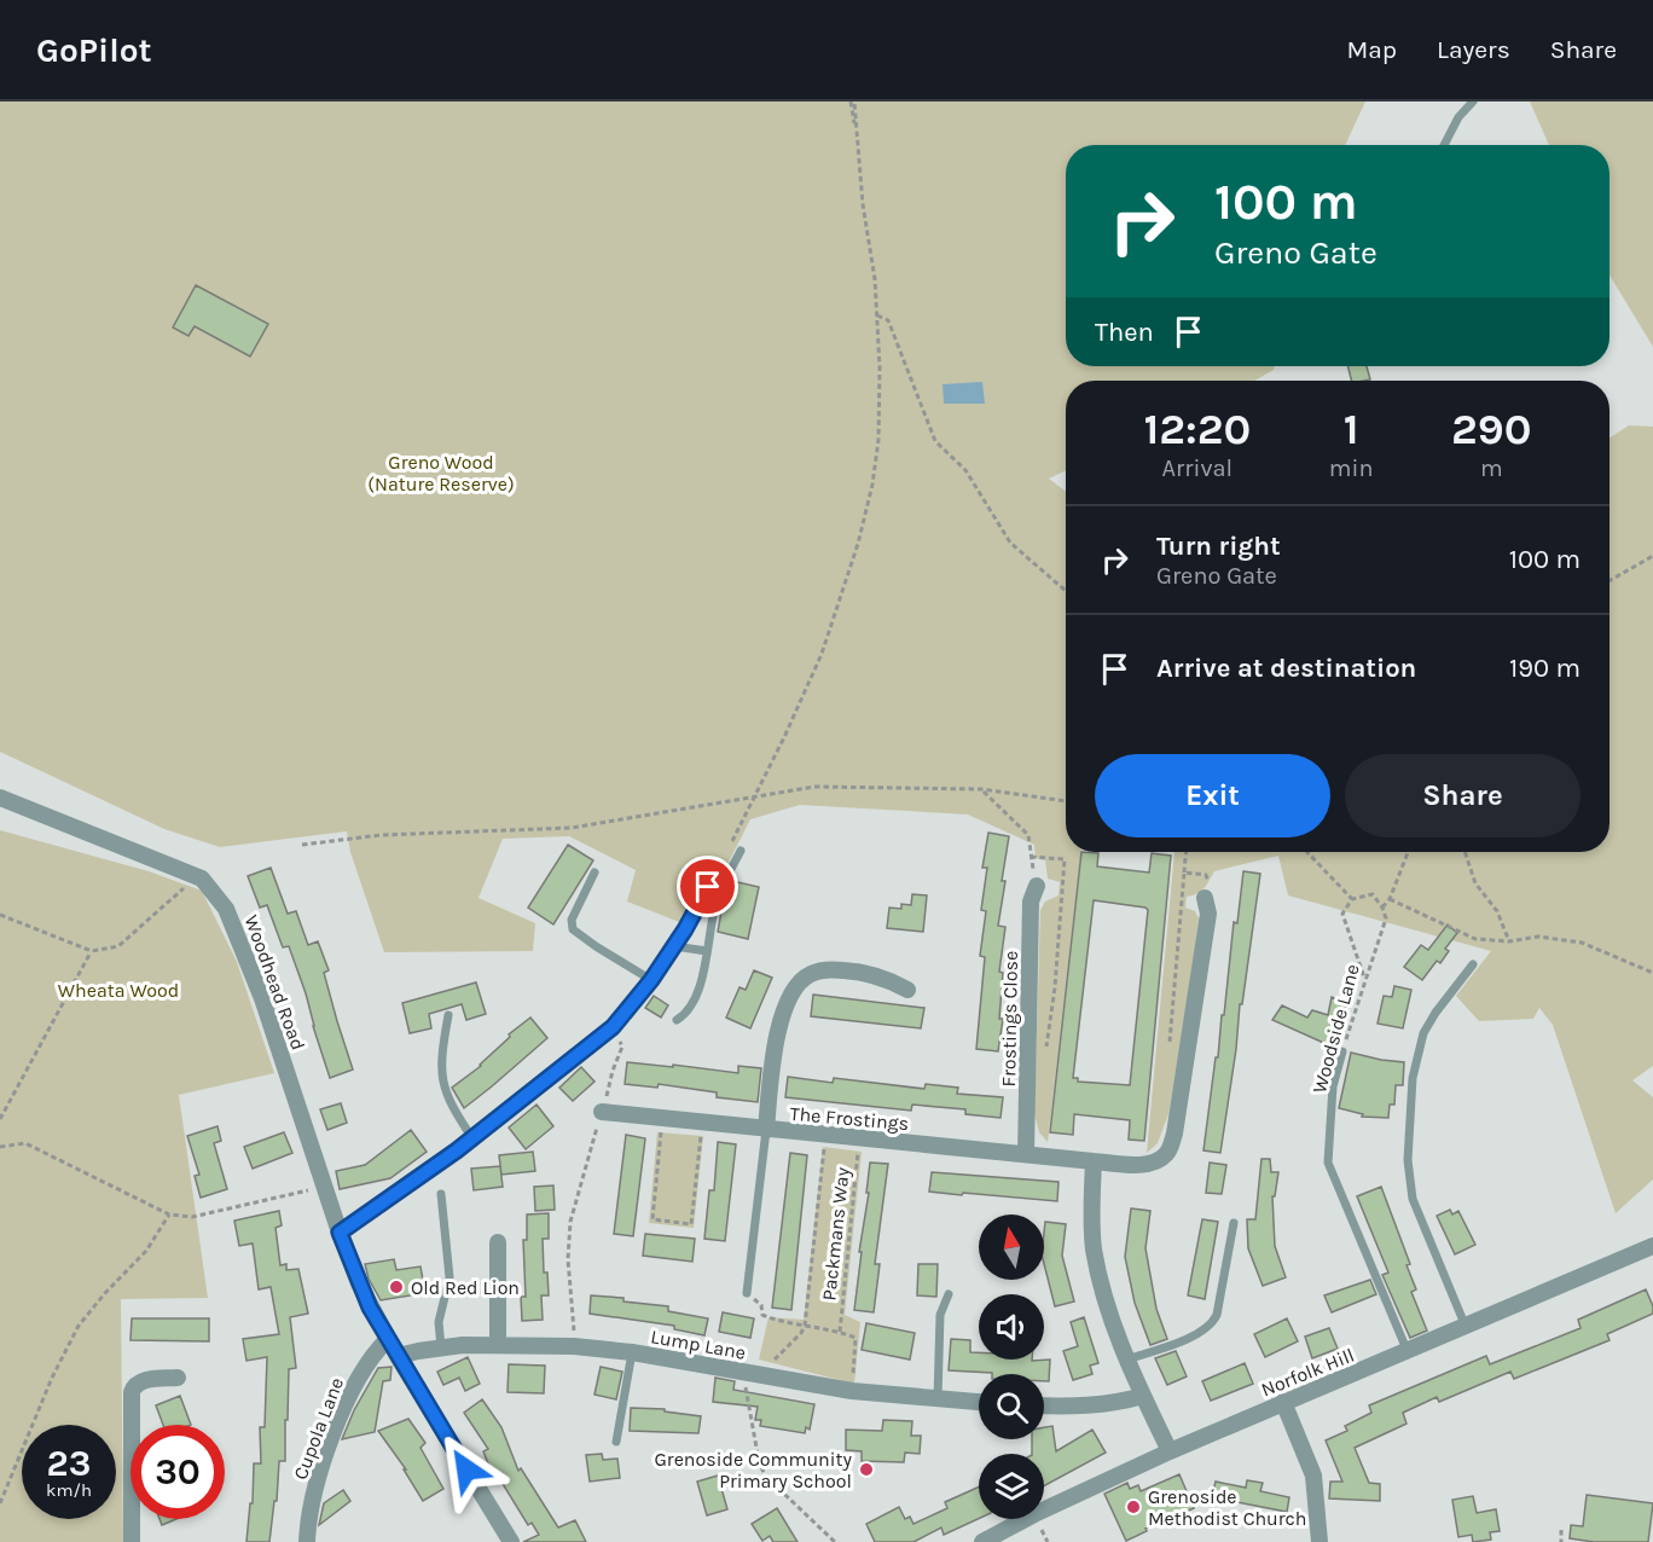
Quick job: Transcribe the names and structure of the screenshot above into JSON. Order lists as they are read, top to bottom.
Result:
{
  "streets": {
    "street": [
      "Woodhead Road",
      "Frostings Close",
      "The Frostings",
      "Lump Lane",
      "Norfolk Hill",
      "Cupola Lane"
    ],
    "lane": ["Woodside Lane"],
    "path": ["Packmans Way"]
  },
  "crossings": [
    ["Woodhead Road", "Lump Lane"],
    ["Woodhead Road", "Cupola Lane"],
    ["Frostings Close", "The Frostings"],
    ["Woodside Lane", "Norfolk Hill"],
    ["The Frostings", "Packmans Way"],
    ["Packmans Way", "Lump Lane"]
  ],
  "parks": ["Greno Wood (Nature Reserve)", "Wheata Wood"],
  "places": ["Old Red Lion", "Grenoside Community Primary School", "Grenoside Methodist Church"],
  "north": "top",
  "page": {
    "header": "GoPilot",
    "nav": ["Map", "Layers", "Share"],
    "turn": ["100 m", "Greno Gate"],
    "then": "Then",
    "eta": [
      "12:20",
      "Arrival",
      "1",
      "min",
      "290",
      "m"
    ],
    "list": [
      {
        "name": "Turn right",
        "note": "Greno Gate",
        "value": "100 m"
      },
      {
        "name": "Arrive at destination",
        "value": "190 m"
      }
    ],
    "buttons": ["Exit", "Share"],
    "speed": "23 km/h",
    "limit": "30"
  }
}
